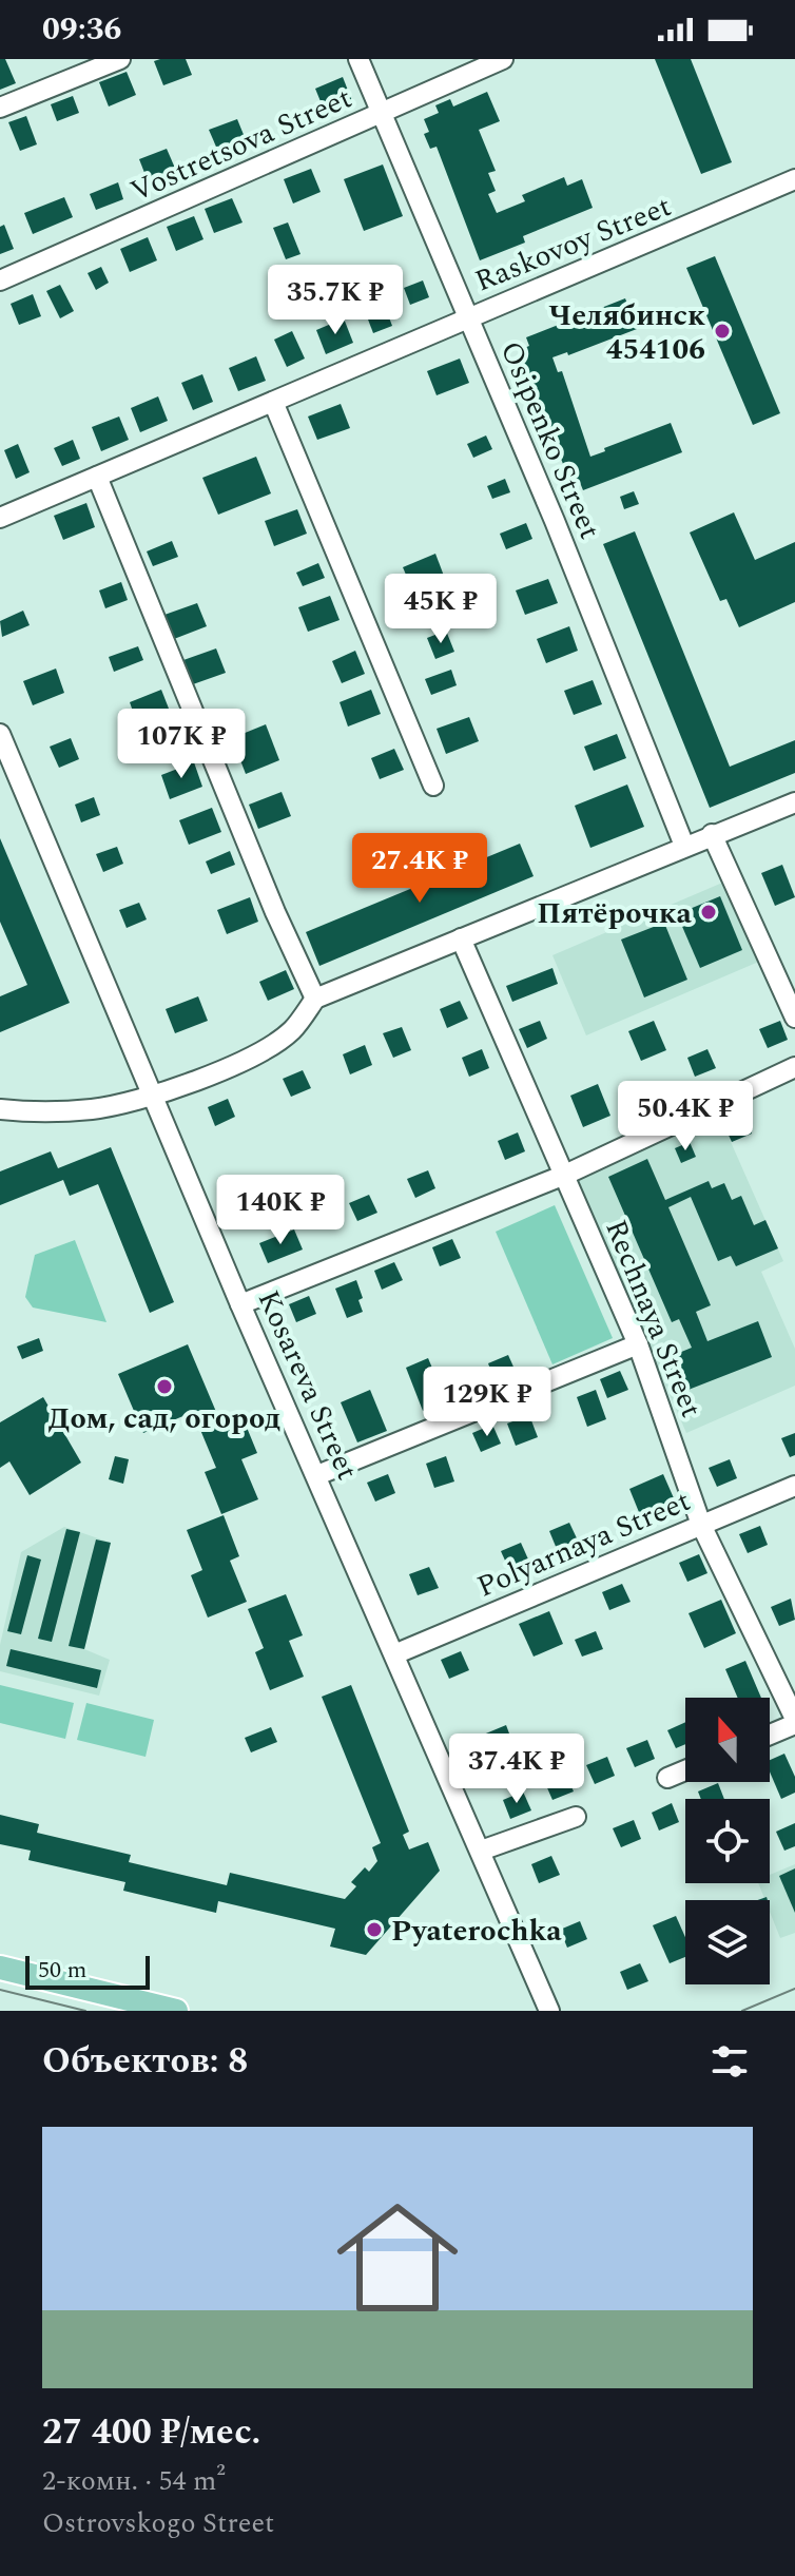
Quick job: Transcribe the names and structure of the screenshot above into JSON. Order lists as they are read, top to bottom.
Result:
{
  "streets": {
    "street": [
      "Vostretsova Street",
      "Raskovoy Street",
      "Osipenko Street",
      "Rechnaya Street",
      "Kosareva Street",
      "Polyarnaya Street"
    ]
  },
  "crossings": [
    ["Vostretsova Street", "Osipenko Street"],
    ["Raskovoy Street", "Osipenko Street"],
    ["Rechnaya Street", "Polyarnaya Street"],
    ["Kosareva Street", "Polyarnaya Street"]
  ],
  "places": [
    "Челябинск 454106",
    "Пятёрочка",
    "Дом, сад, огород",
    "Pyaterochka"
  ],
  "scale_bar": "50 m",
  "north": "top",
  "page": {
    "status": "09:36",
    "price": [
      "35.7K ₽",
      "45K ₽",
      "107K ₽",
      "27.4K ₽",
      "50.4K ₽",
      "140K ₽",
      "129K ₽",
      "37.4K ₽"
    ],
    "scale": "50 m",
    "heading": "Объектов: 8",
    "list": [
      {
        "name": "27 400 ₽/мес.",
        "note": "2-комн. · 54 m² · Ostrovskogo Street"
      }
    ]
  }
}
